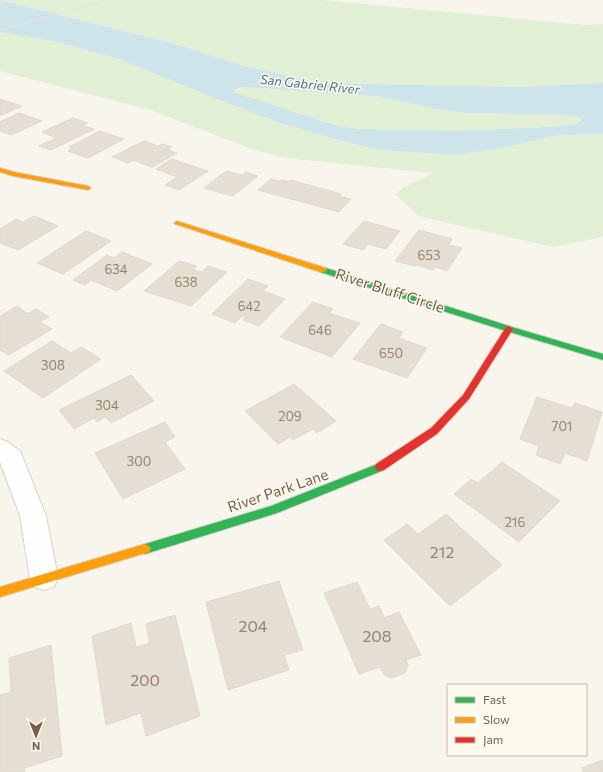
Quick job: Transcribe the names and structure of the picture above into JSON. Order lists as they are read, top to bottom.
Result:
{
  "streets": {
    "street": ["River Bluff Circle", "River Park Lane"]
  },
  "crossings": [
    ["River Bluff Circle", "River Park Lane"]
  ],
  "water": ["San Gabriel River"],
  "house_numbers": [
    "653",
    "634",
    "638",
    "642",
    "646",
    "650",
    "308",
    "304",
    "209",
    "701",
    "300",
    "216",
    "212",
    "204",
    "208",
    "200"
  ],
  "legend": ["Fast", "Slow", "Jam"],
  "north": "bottom"
}
